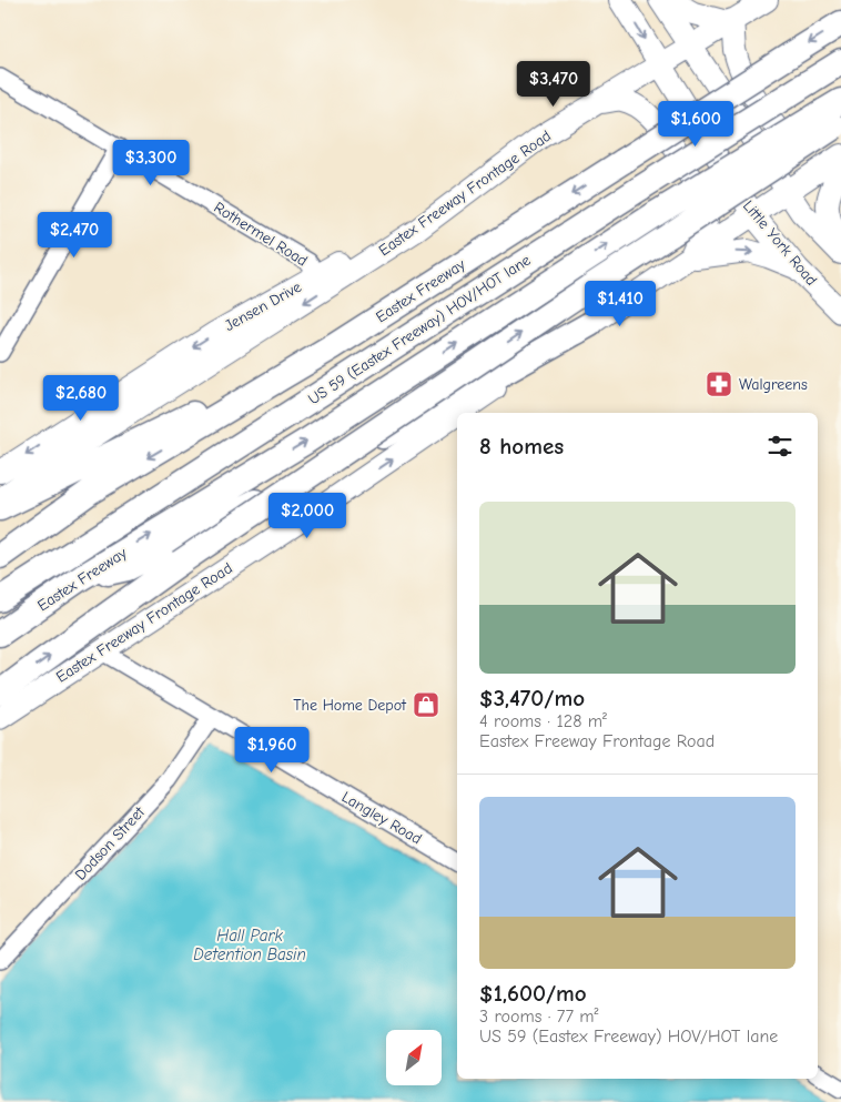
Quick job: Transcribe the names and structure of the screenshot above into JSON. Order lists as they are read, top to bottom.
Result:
{
  "streets": {
    "highway": ["Eastex Freeway", "US 59 (Eastex Freeway) HOV/HOT lane"],
    "main road": ["Eastex Freeway Frontage Road", "Little York Road", "Jensen Drive"],
    "street": ["Rothermel Road", "Langley Road", "Dodson Street"]
  },
  "crossings": [
    ["Eastex Freeway Frontage Road", "Little York Road"],
    ["Eastex Freeway Frontage Road", "Jensen Drive"],
    ["Eastex Freeway Frontage Road", "Langley Road"],
    ["Rothermel Road", "Jensen Drive"],
    ["Langley Road", "Dodson Street"]
  ],
  "one_way": ["Jensen Drive"],
  "water": ["Hall Park Detention Basin"],
  "places": {
    "pharmacy": ["Walgreens"],
    "shop": ["The Home Depot"]
  },
  "north": "top right",
  "page": {
    "price": [
      "$3,470",
      "$1,600",
      "$3,300",
      "$2,470",
      "$1,410",
      "$2,680",
      "$2,000",
      "$1,960"
    ],
    "heading": "8 homes",
    "list": [
      {
        "name": "$3,470/mo",
        "note": "4 rooms · 128 m² · Eastex Freeway Frontage Road"
      },
      {
        "name": "$1,600/mo",
        "note": "3 rooms · 77 m² · US 59 (Eastex Freeway) HOV/HOT lane"
      }
    ]
  }
}
